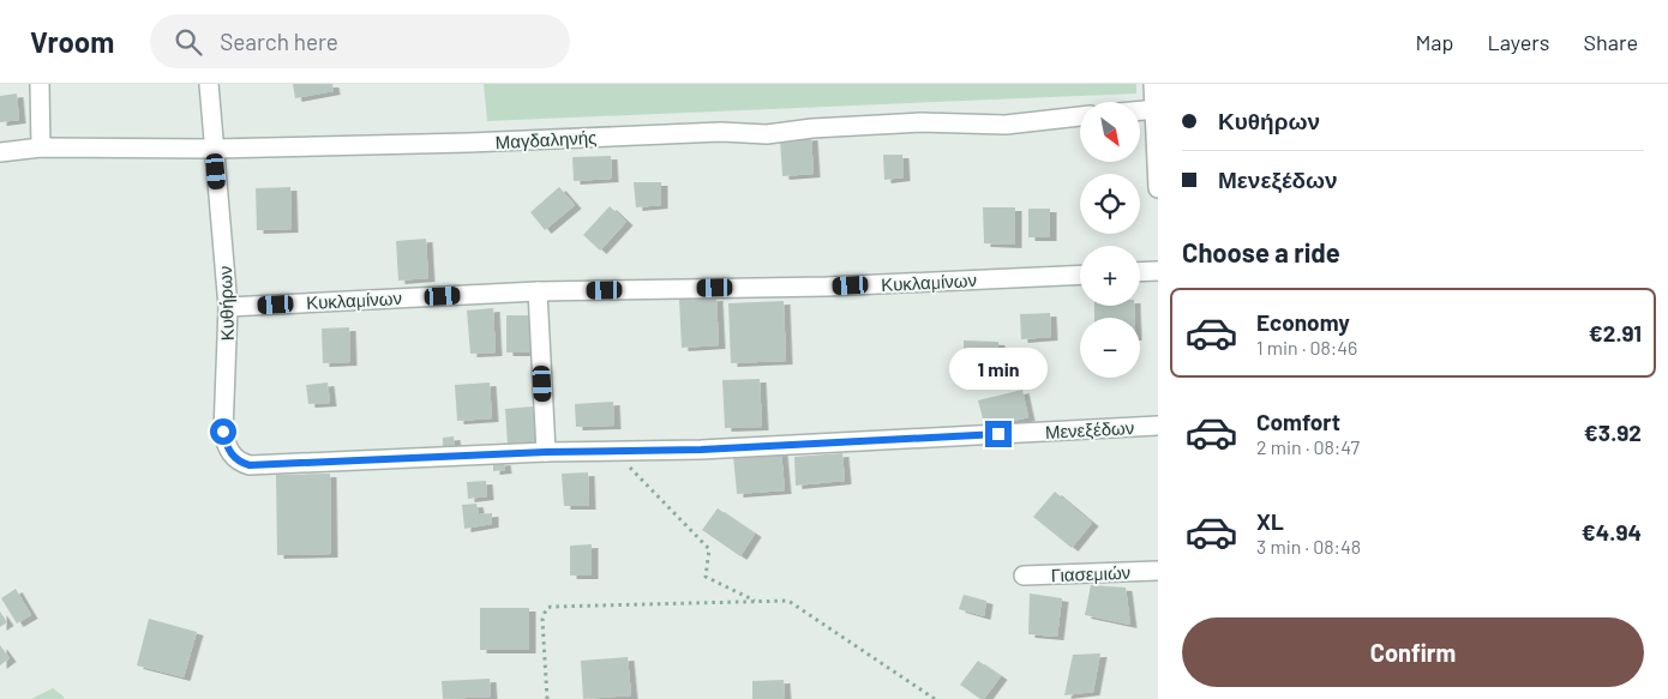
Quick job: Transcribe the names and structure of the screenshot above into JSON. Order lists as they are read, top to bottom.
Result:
{
  "streets": {
    "street": [
      "Μαγδαληνής",
      "Κυκλαμίνων",
      "Κυθήρων",
      "Μενεξέδων",
      "Γιασεμιών"
    ]
  },
  "crossings": [
    ["Μαγδαληνής", "Κυθήρων"],
    ["Κυκλαμίνων", "Κυθήρων"],
    ["Κυθήρων", "Μενεξέδων"]
  ],
  "north": "bottom right",
  "page": {
    "header": "Vroom",
    "search": "Search here",
    "nav": ["Map", "Layers", "Share"],
    "banner": ["Κυθήρων", "Μενεξέδων"],
    "map_buttons": ["+", "−"],
    "heading": "Choose a ride",
    "list": [
      {
        "name": "Economy",
        "note": "1 min · 08:46",
        "value": "€2.91"
      },
      {
        "name": "Comfort",
        "note": "2 min · 08:47",
        "value": "€3.92"
      },
      {
        "name": "XL",
        "note": "3 min · 08:48",
        "value": "€4.94"
      }
    ],
    "bubble": "1 min",
    "buttons": "Confirm"
  }
}
